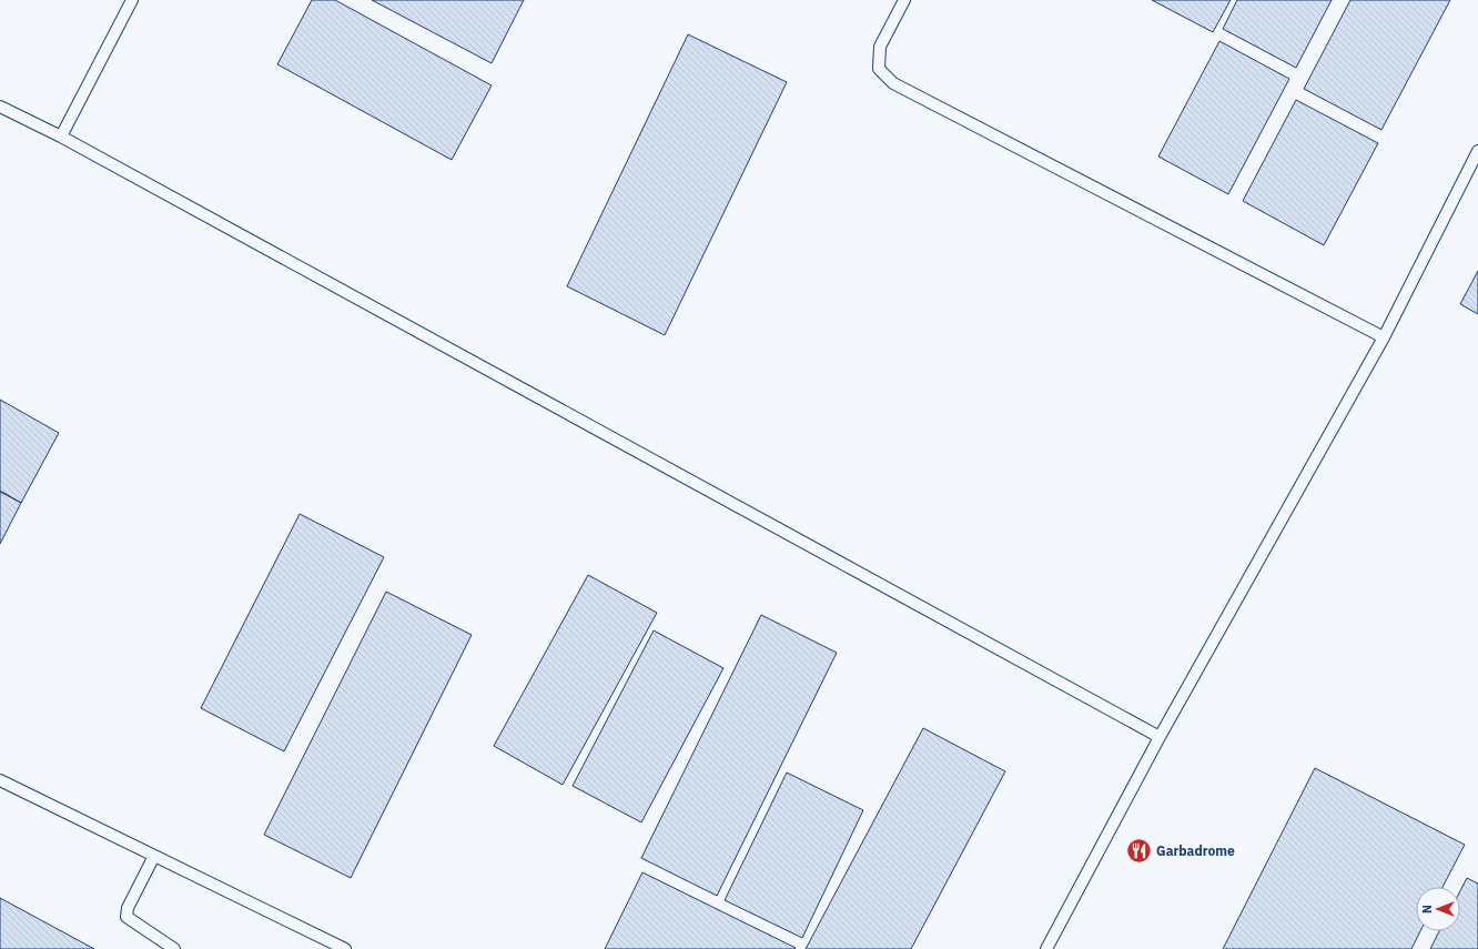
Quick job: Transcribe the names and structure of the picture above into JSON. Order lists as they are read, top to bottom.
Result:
{
  "places": {
    "restaurant": ["Garbadrome"]
  },
  "north": "left"
}
